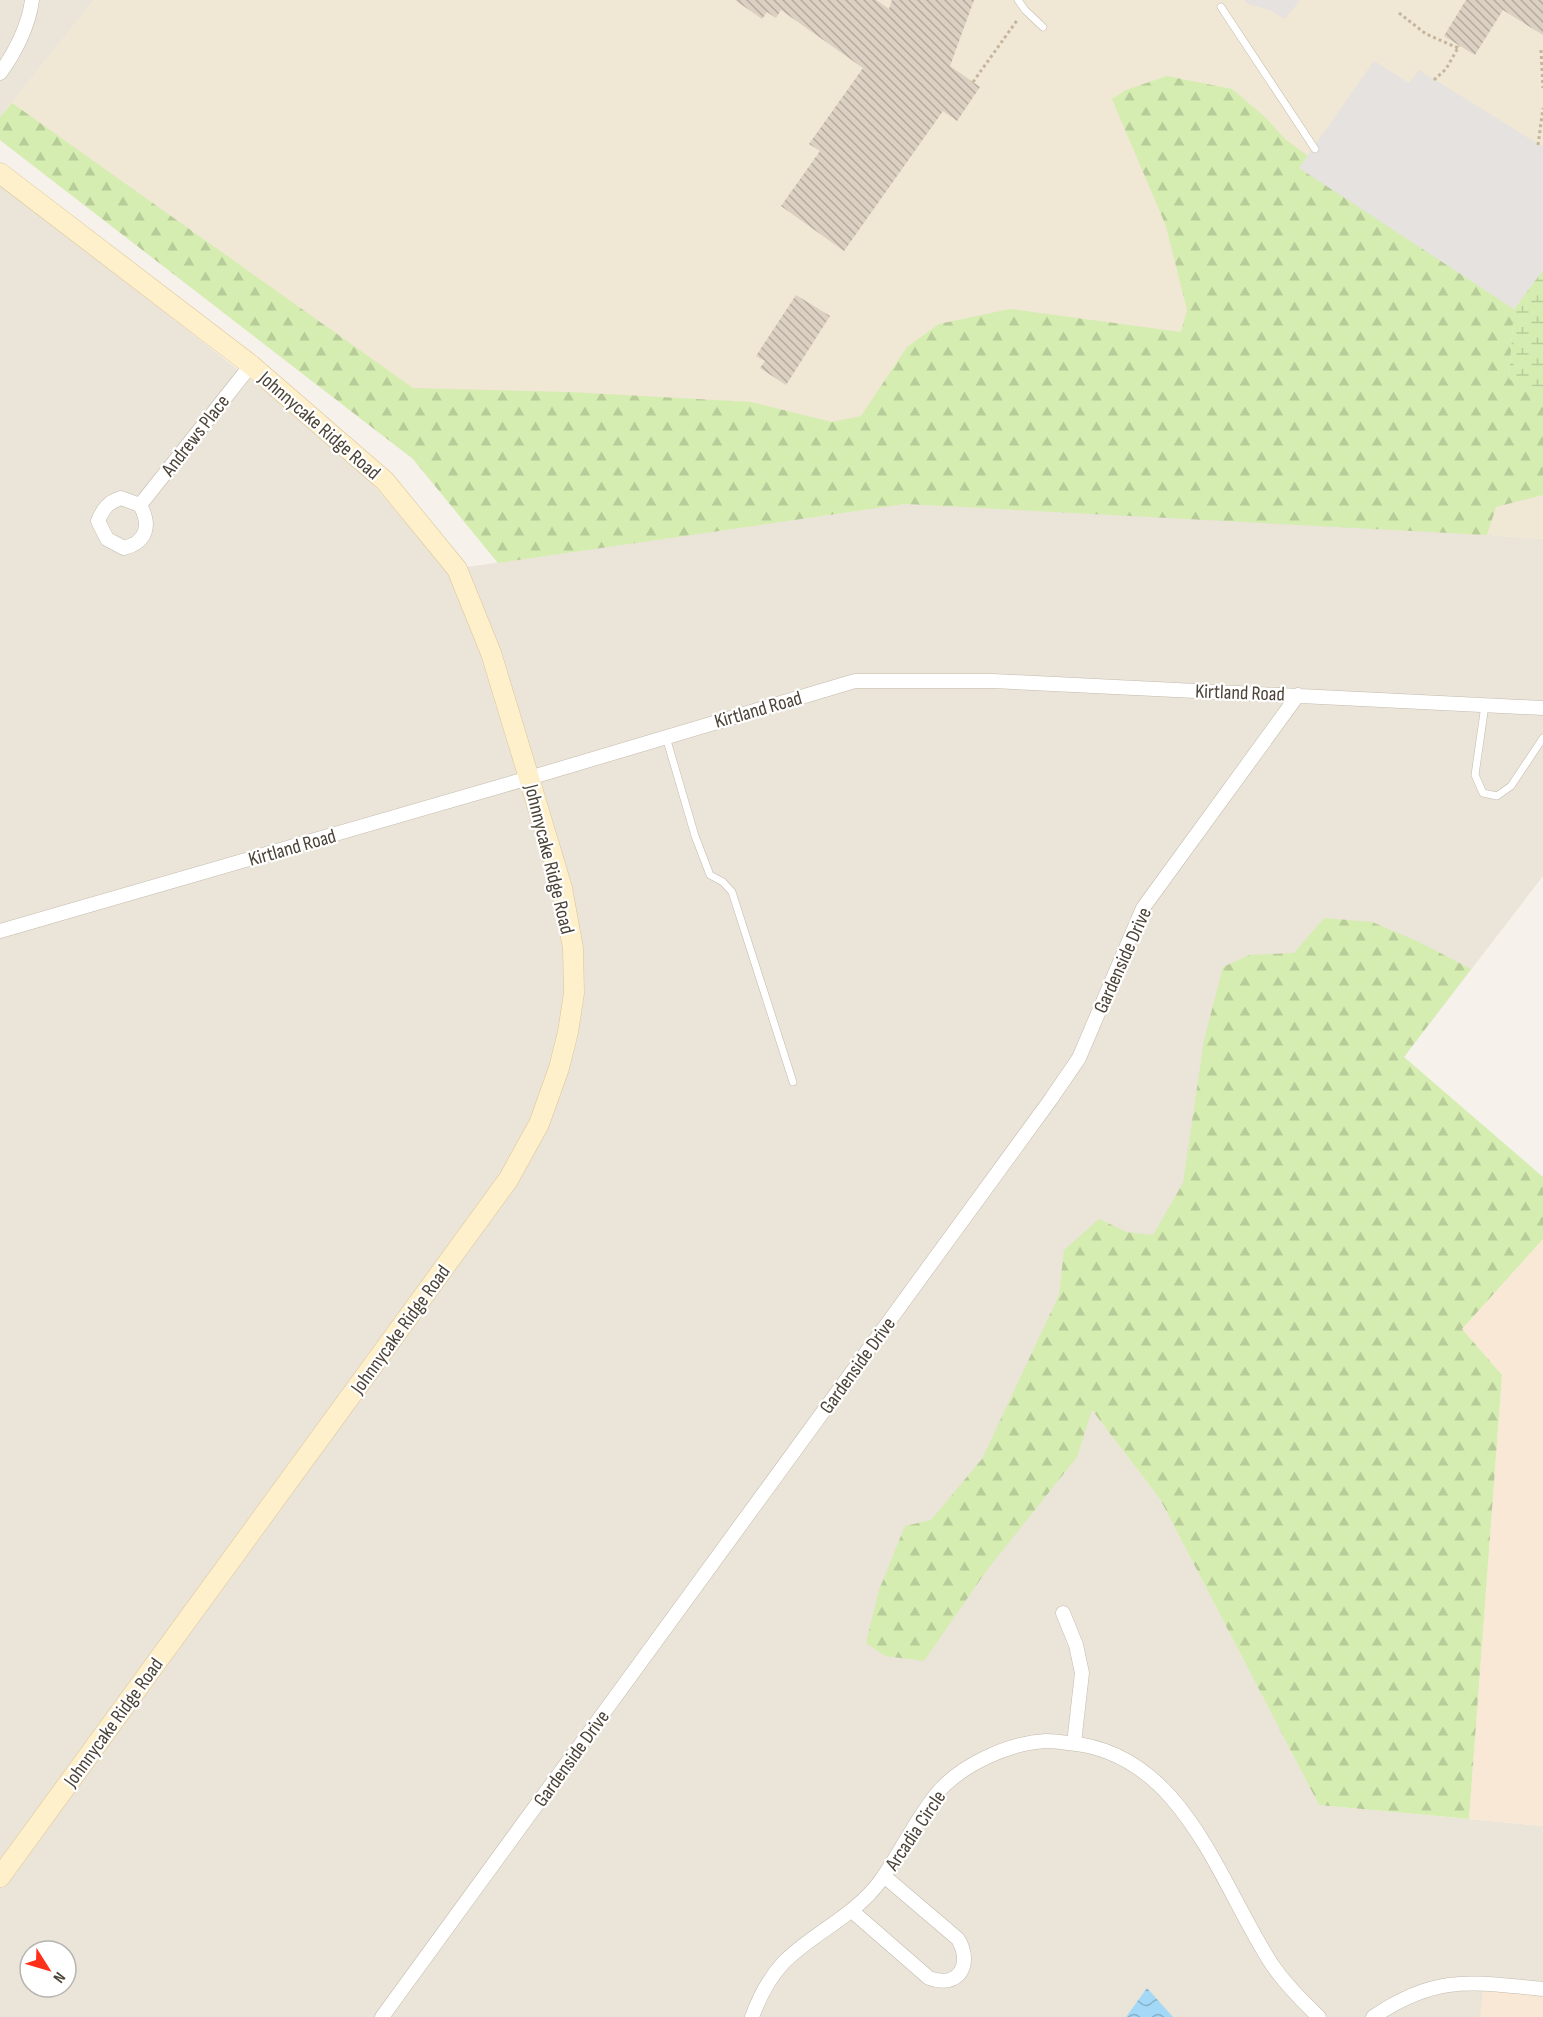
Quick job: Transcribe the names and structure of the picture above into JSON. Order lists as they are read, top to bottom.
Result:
{
  "streets": {
    "main road": ["Johnnycake Ridge Road"],
    "street": [
      "Andrews Place",
      "Kirtland Road",
      "Gardenside Drive",
      "Arcadia Circle"
    ]
  },
  "crossings": [
    ["Johnnycake Ridge Road", "Andrews Place"],
    ["Johnnycake Ridge Road", "Kirtland Road"],
    ["Kirtland Road", "Gardenside Drive"]
  ],
  "north": "bottom right"
}
